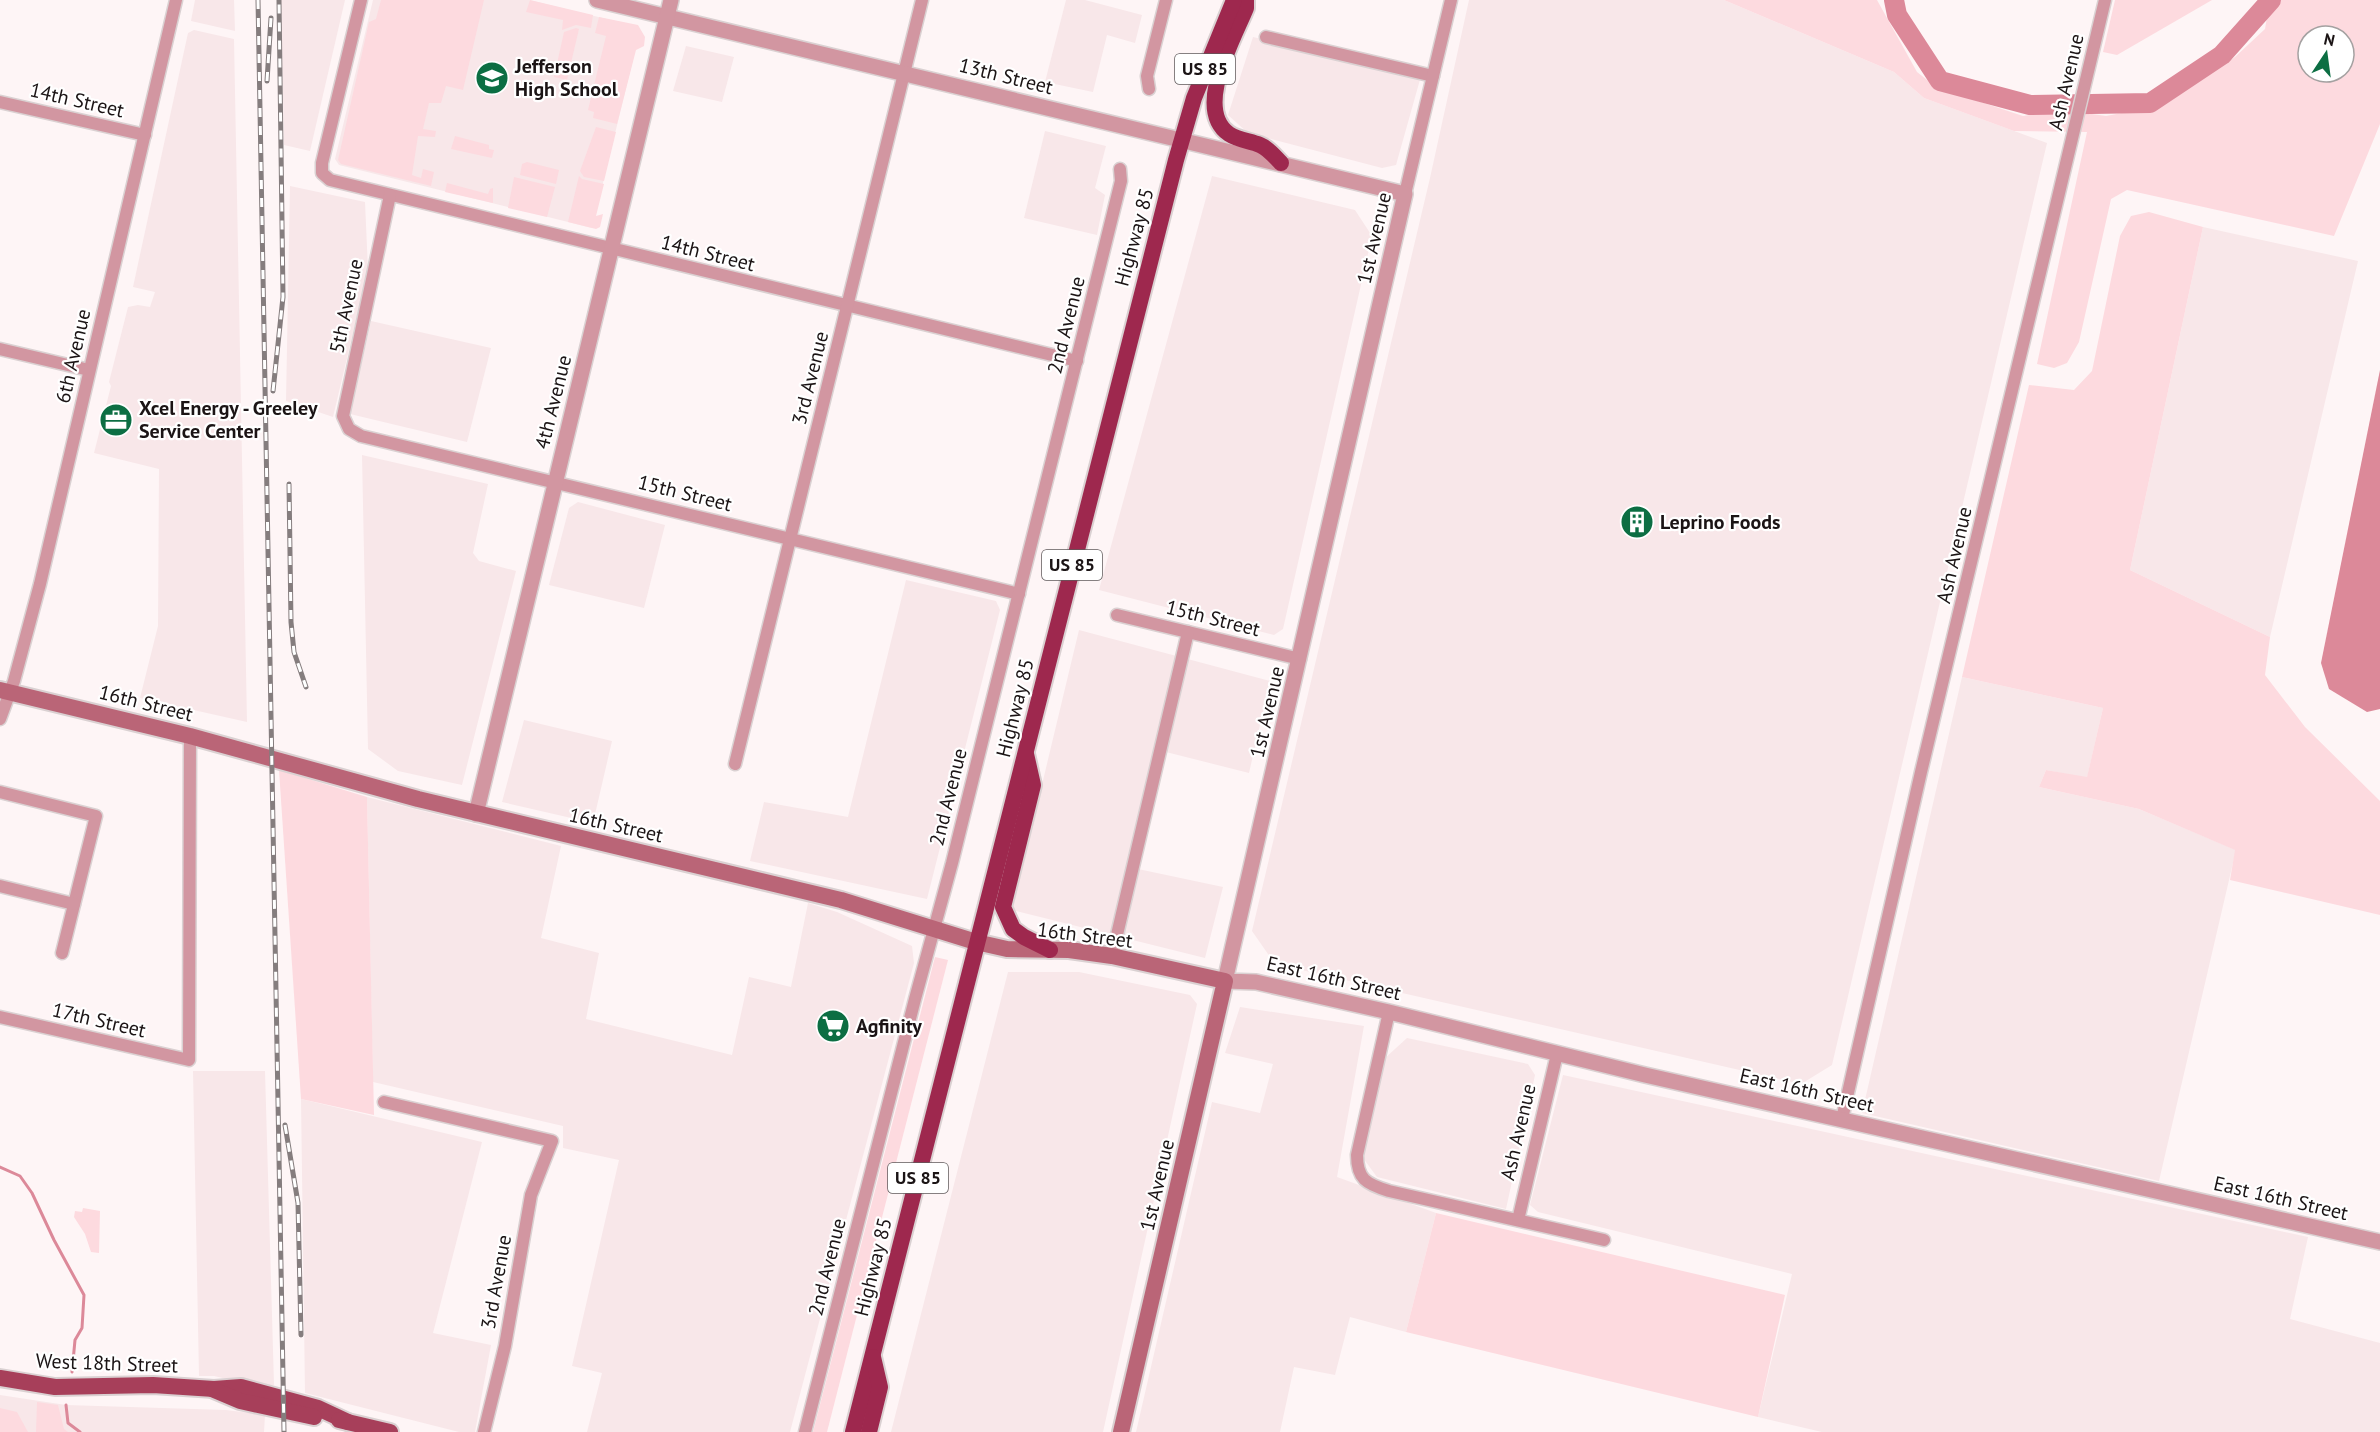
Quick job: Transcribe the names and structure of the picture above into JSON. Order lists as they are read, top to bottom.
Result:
{
  "streets": {
    "highway": ["US 85", "Highway 85"],
    "main road": ["1st Avenue", "16th Street", "West 18th Street"],
    "street": [
      "13th Street",
      "Ash Avenue",
      "14th Street",
      "5th Avenue",
      "2nd Avenue",
      "6th Avenue",
      "3rd Avenue",
      "4th Avenue",
      "15th Street",
      "East 16th Street",
      "17th Street"
    ]
  },
  "crossings": [
    ["13th Street", "Highway 85"],
    ["13th Street", "1st Avenue"],
    ["13th Street", "3rd Avenue"],
    ["13th Street", "4th Avenue"],
    ["Ash Avenue", "East 16th Street"],
    ["14th Street", "5th Avenue"],
    ["14th Street", "2nd Avenue"],
    ["14th Street", "6th Avenue"],
    ["14th Street", "3rd Avenue"],
    ["14th Street", "4th Avenue"],
    ["Highway 85", "16th Street"],
    ["1st Avenue", "15th Street"],
    ["1st Avenue", "16th Street"],
    ["1st Avenue", "East 16th Street"],
    ["5th Avenue", "15th Street"],
    ["2nd Avenue", "15th Street"],
    ["2nd Avenue", "16th Street"],
    ["6th Avenue", "16th Street"],
    ["3rd Avenue", "15th Street"],
    ["4th Avenue", "15th Street"],
    ["4th Avenue", "16th Street"],
    ["16th Street", "East 16th Street"],
    ["16th Street", "17th Street"]
  ],
  "places": {
    "school or university": ["Jefferson High School"],
    "office": ["Xcel Energy - Greeley Service Center"],
    "building": ["Leprino Foods"],
    "supermarket": ["Agfinity"]
  },
  "north": "top"
}
